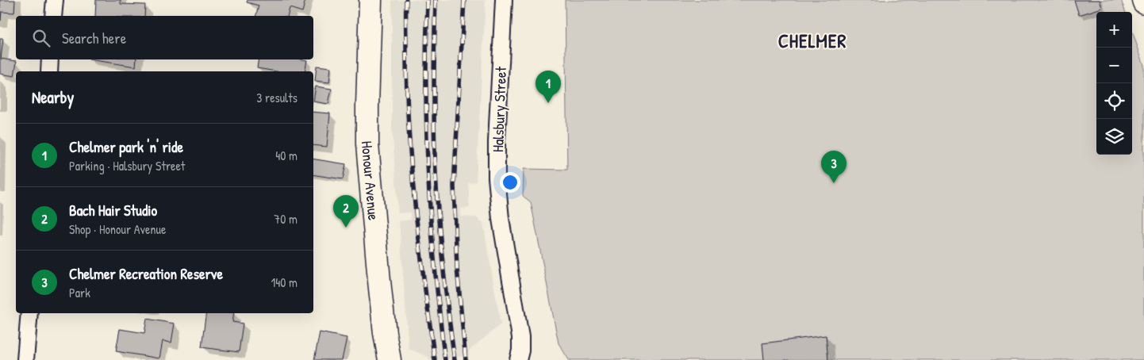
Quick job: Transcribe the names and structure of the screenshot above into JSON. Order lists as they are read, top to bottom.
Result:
{
  "streets": {
    "main road": ["Honour Avenue"],
    "street": ["Halsbury Street"]
  },
  "districts": ["CHELMER"],
  "page": {
    "map_buttons": ["+", "−"],
    "search": "Search here",
    "pins": ["1", "3", "2"],
    "heading": ["Nearby", "3 results"],
    "list": [
      {
        "mark": "1",
        "name": "Chelmer park 'n' ride",
        "note": "Parking · Halsbury Street",
        "value": "40 m"
      },
      {
        "mark": "2",
        "name": "Bach Hair Studio",
        "note": "Shop · Honour Avenue",
        "value": "70 m"
      },
      {
        "mark": "3",
        "name": "Chelmer Recreation Reserve",
        "note": "Park",
        "value": "140 m"
      }
    ]
  }
}
